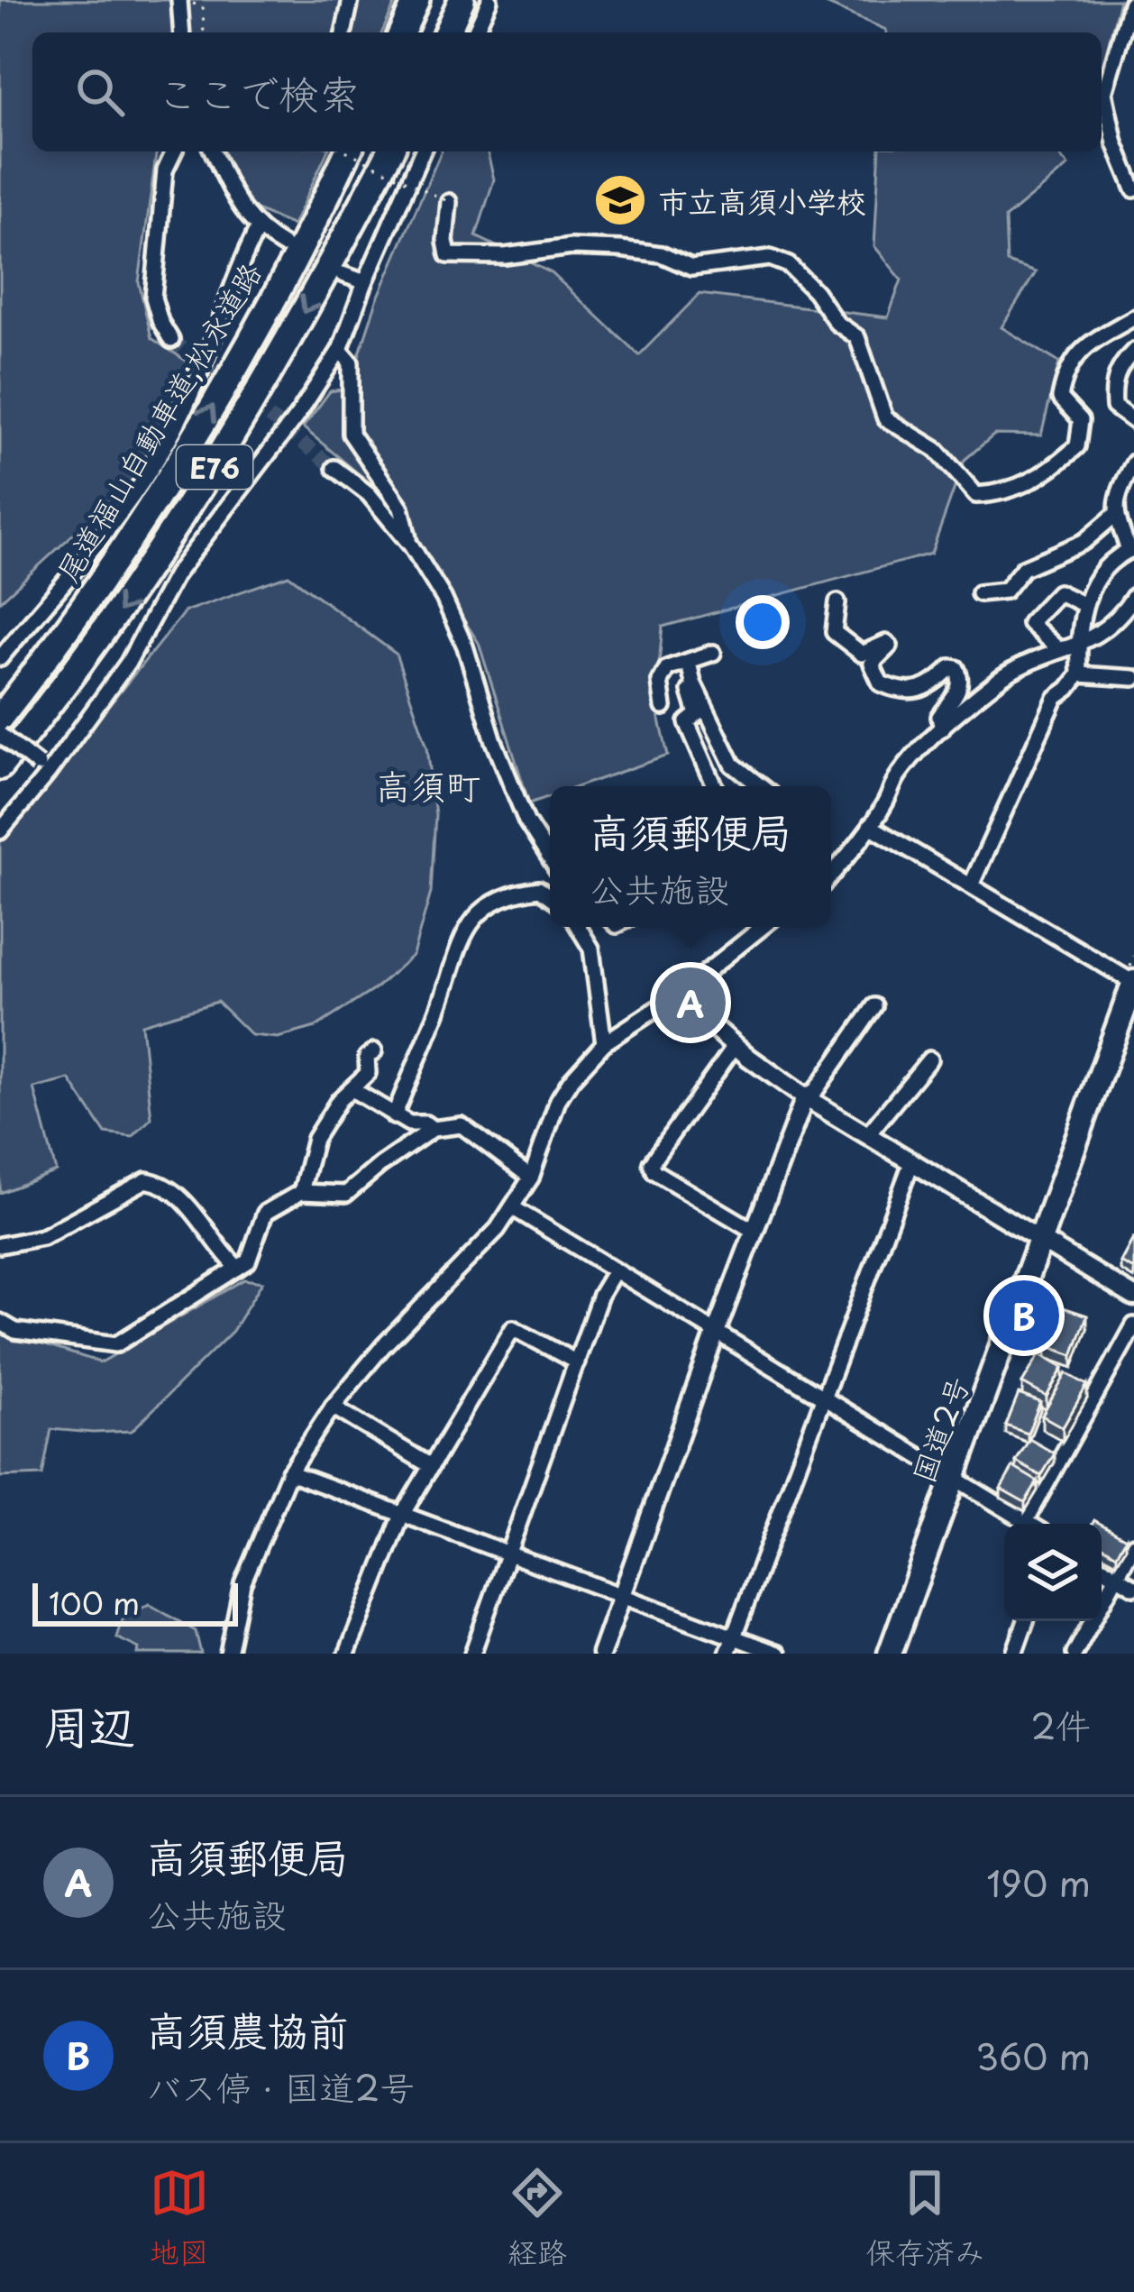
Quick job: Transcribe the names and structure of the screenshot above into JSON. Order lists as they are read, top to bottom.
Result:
{
  "streets": {
    "highway": ["尾道福山自動車道;松永道路", "E76", "国道2号"]
  },
  "districts": ["高須町"],
  "places": {
    "school or university": ["市立高須小学校"]
  },
  "scale_bar": "100 m",
  "page": {
    "search": "ここで検索",
    "popup": ["高須郵便局", "公共施設"],
    "pins": ["A", "B"],
    "scale": "100 m",
    "heading": ["周辺", "2件"],
    "list": [
      {
        "mark": "A",
        "name": "高須郵便局",
        "note": "公共施設",
        "value": "190 m"
      },
      {
        "mark": "B",
        "name": "高須農協前",
        "note": "バス停 · 国道2号",
        "value": "360 m"
      }
    ],
    "nav": ["地図", "経路", "保存済み"]
  }
}
